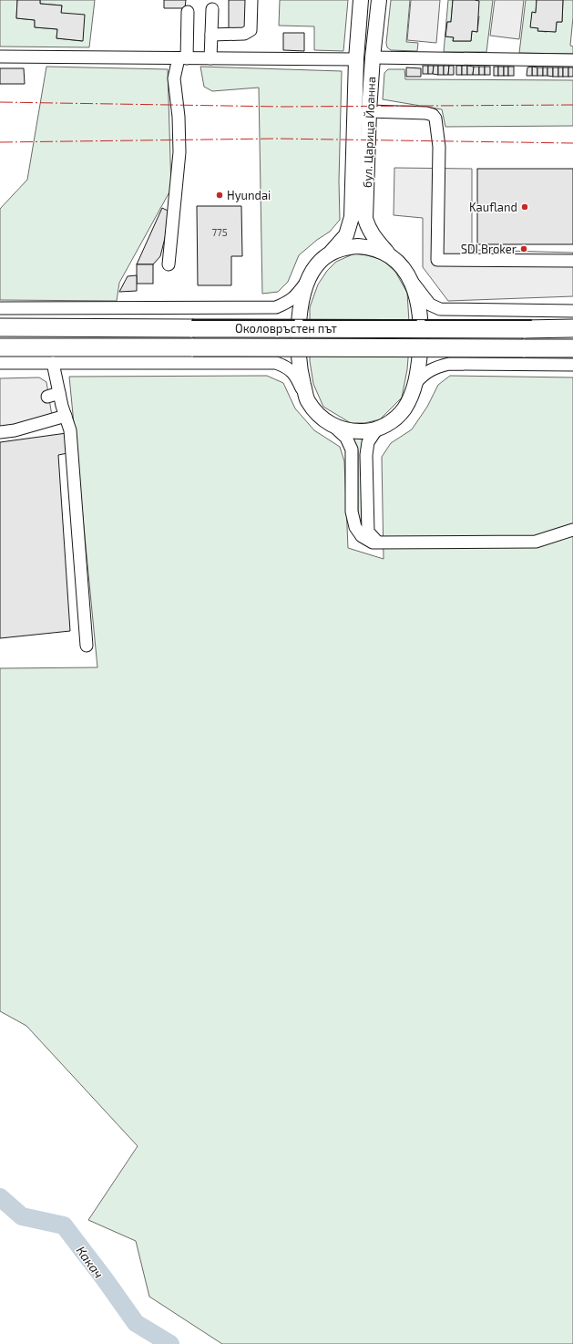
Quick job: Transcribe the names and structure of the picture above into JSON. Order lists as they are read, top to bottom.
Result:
{
  "streets": {
    "highway": ["Околовръстен път"],
    "main road": ["бул. Царица Йоанна"]
  },
  "crossings": [
    ["бул. Царица Йоанна", "Околовръстен път"]
  ],
  "water": ["Какач"],
  "places": ["Hyundai", "Kaufland", "SDI Broker"],
  "house_numbers": ["775"]
}
